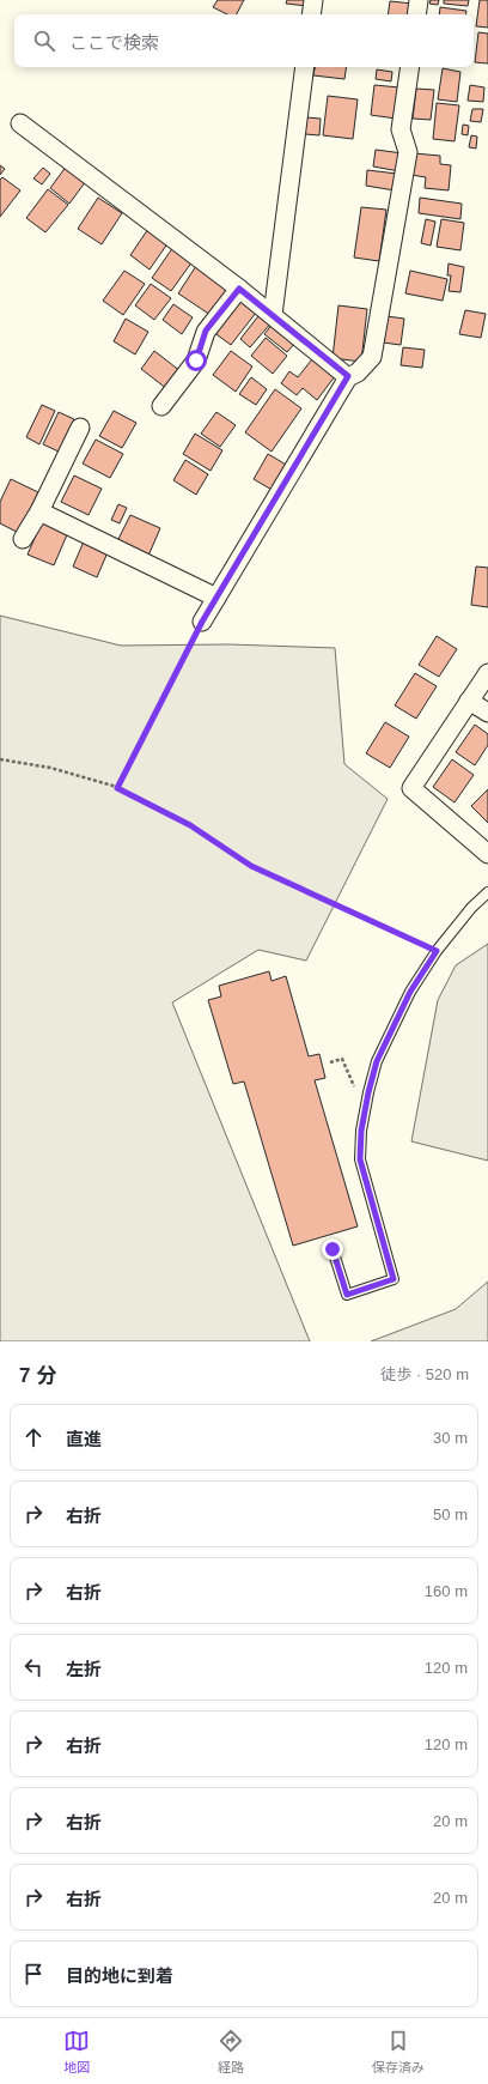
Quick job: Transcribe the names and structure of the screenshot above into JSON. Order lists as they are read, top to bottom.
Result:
{
  "page": {
    "search": "ここで検索",
    "heading": ["7 分", "徒歩 · 520 m"],
    "list": [
      ["直進", "30 m"],
      ["右折", "50 m"],
      ["右折", "160 m"],
      ["左折", "120 m"],
      ["右折", "120 m"],
      ["右折", "20 m"],
      ["右折", "20 m"],
      "目的地に到着"
    ],
    "nav": ["地図", "経路", "保存済み"]
  }
}
